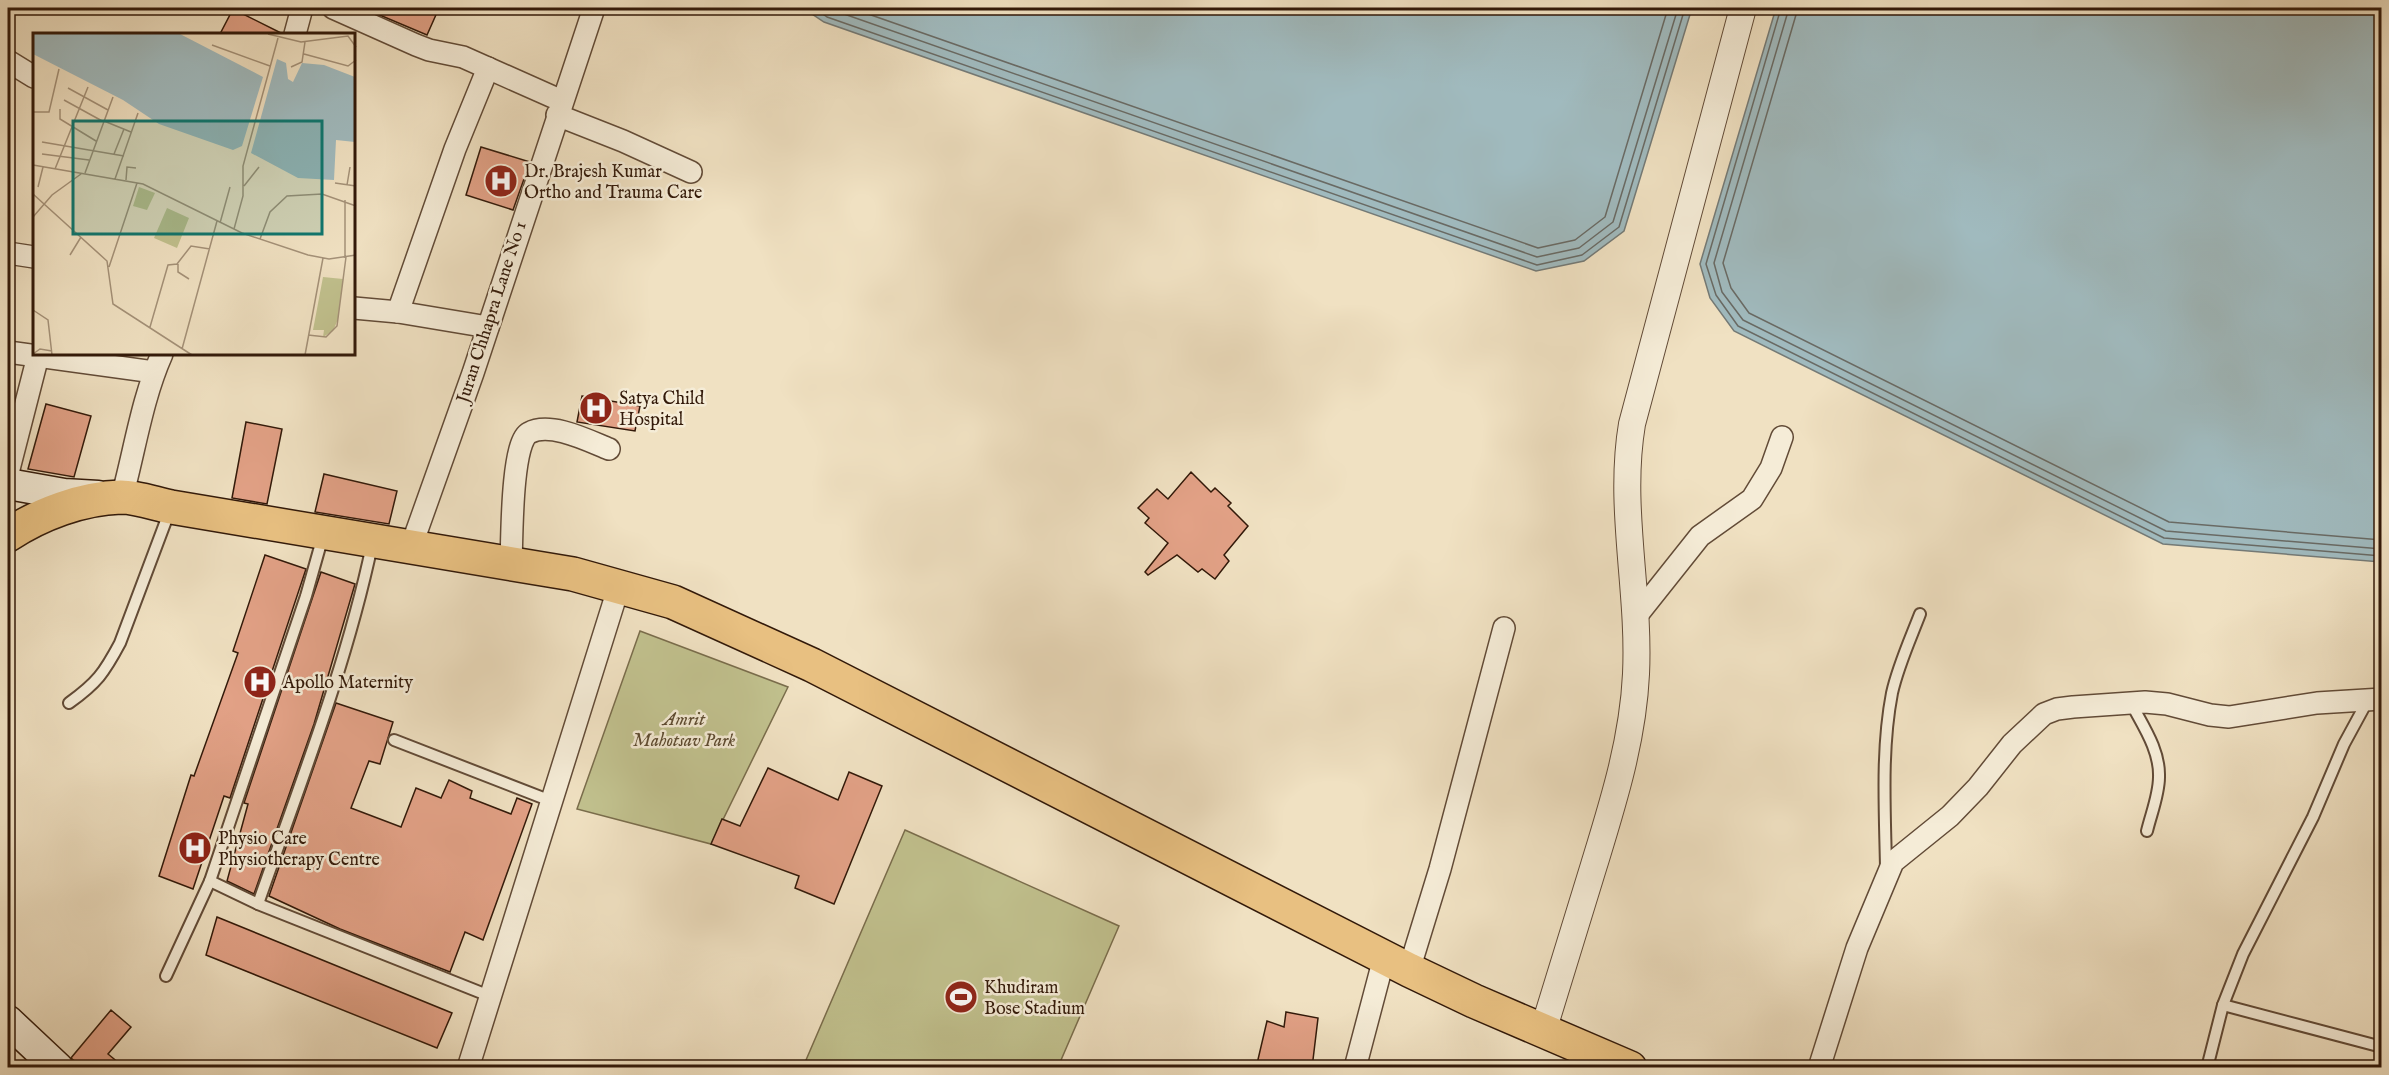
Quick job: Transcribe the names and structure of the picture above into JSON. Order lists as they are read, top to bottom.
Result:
{
  "streets": {
    "street": ["Juran Chhapra Lane No 1"]
  },
  "parks": ["Amrit Mahotsav Park"],
  "places": {
    "hospital": [
      "Dr. Brajesh Kumar Ortho and Trauma Care",
      "Satya Child Hospital",
      "Apollo Maternity",
      "Physio Care Physiotherapy Centre"
    ],
    "sports": ["Khudiram Bose Stadium"]
  }
}
